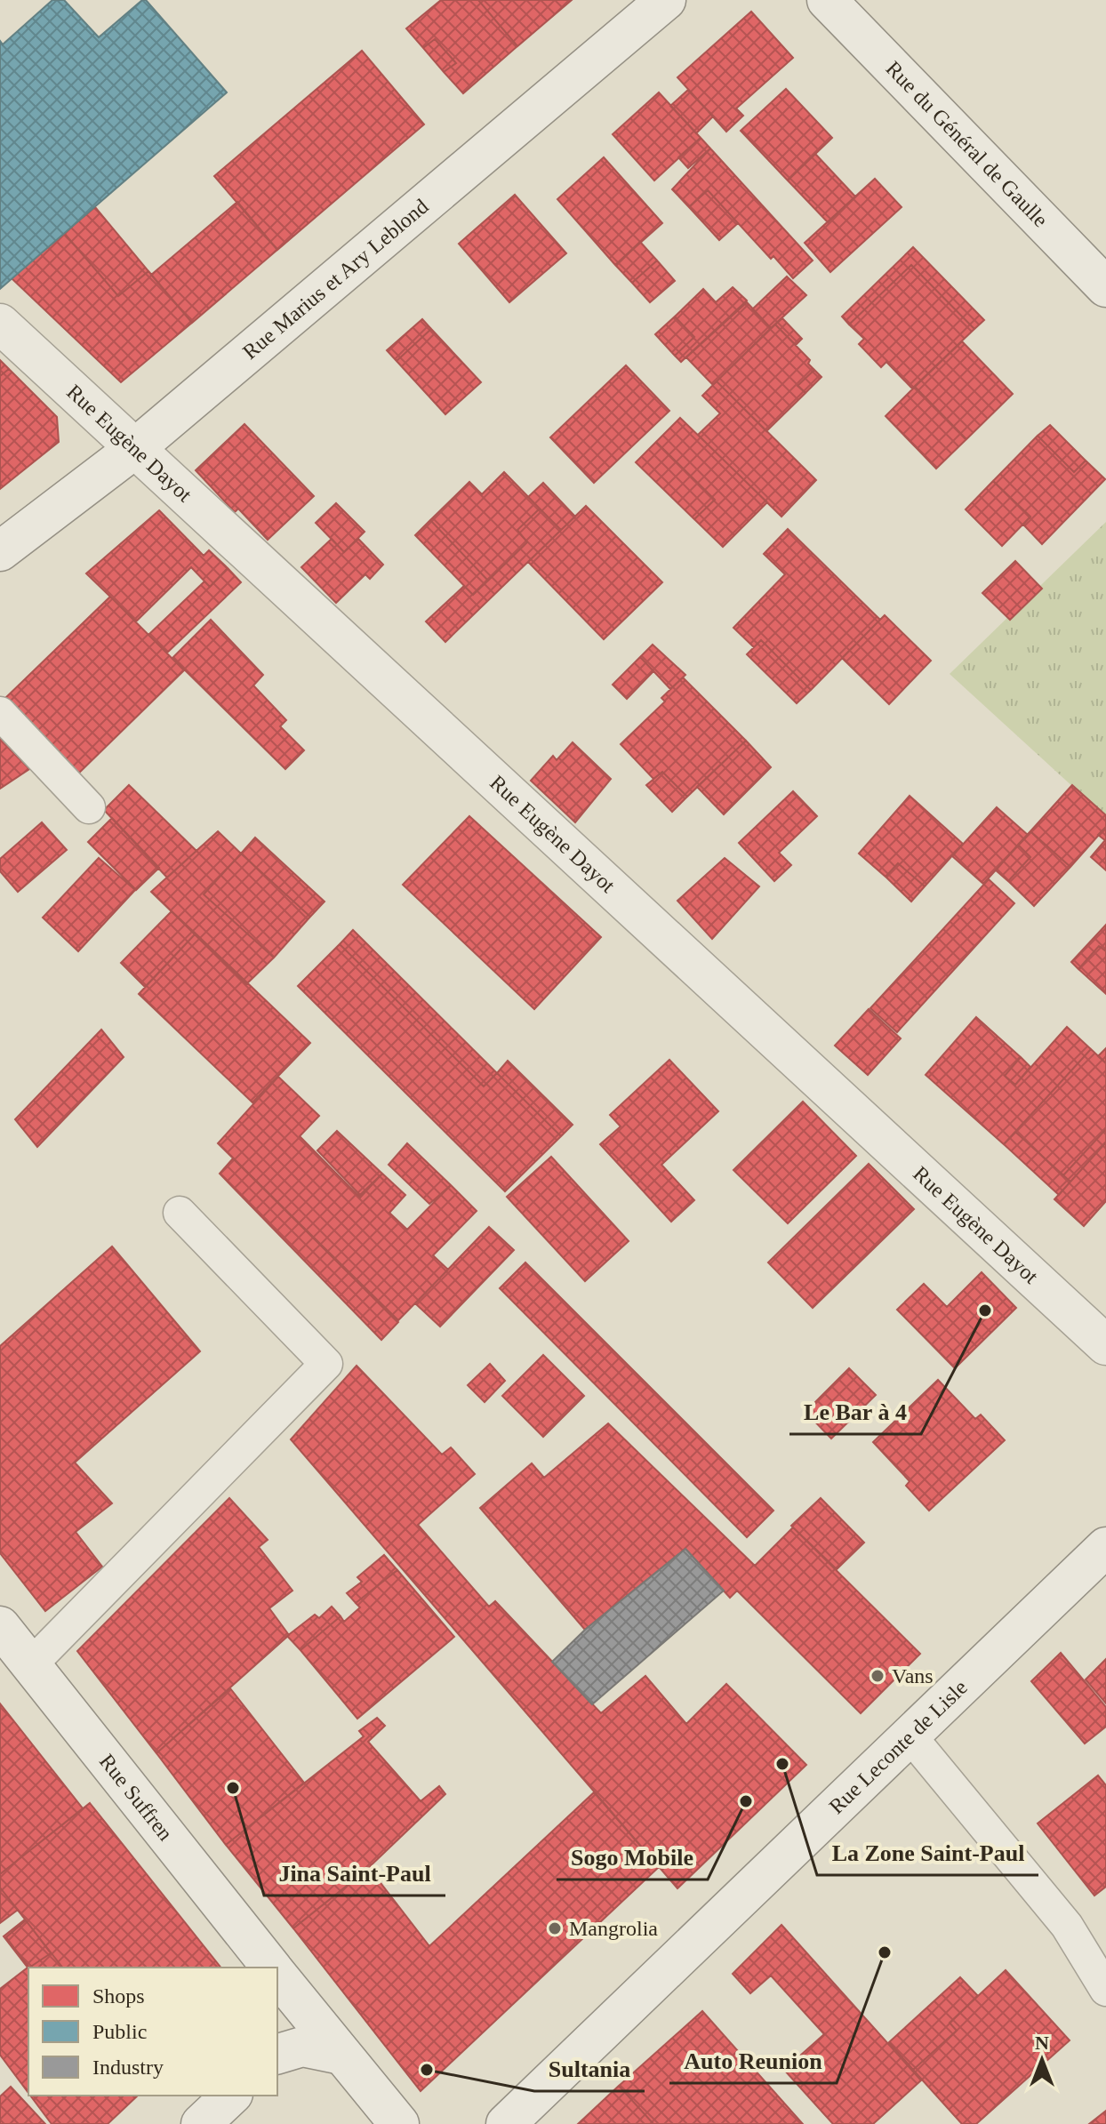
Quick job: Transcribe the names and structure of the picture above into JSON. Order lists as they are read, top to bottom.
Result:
{
  "streets": {
    "street": [
      "Rue du Général de Gaulle",
      "Rue Marius et Ary Leblond",
      "Rue Eugène Dayot",
      "Rue Leconte de Lisle",
      "Rue Suffren"
    ]
  },
  "crossings": [
    ["Rue Marius et Ary Leblond", "Rue Eugène Dayot"]
  ],
  "places": [
    "Le Bar à 4",
    "Vans",
    "La Zone Saint-Paul",
    "Jina Saint-Paul",
    "Sogo Mobile",
    "Mangrolia",
    "Auto Reunion",
    "Sultania"
  ],
  "legend": ["Shops", "Public", "Industry"],
  "north": "top"
}
